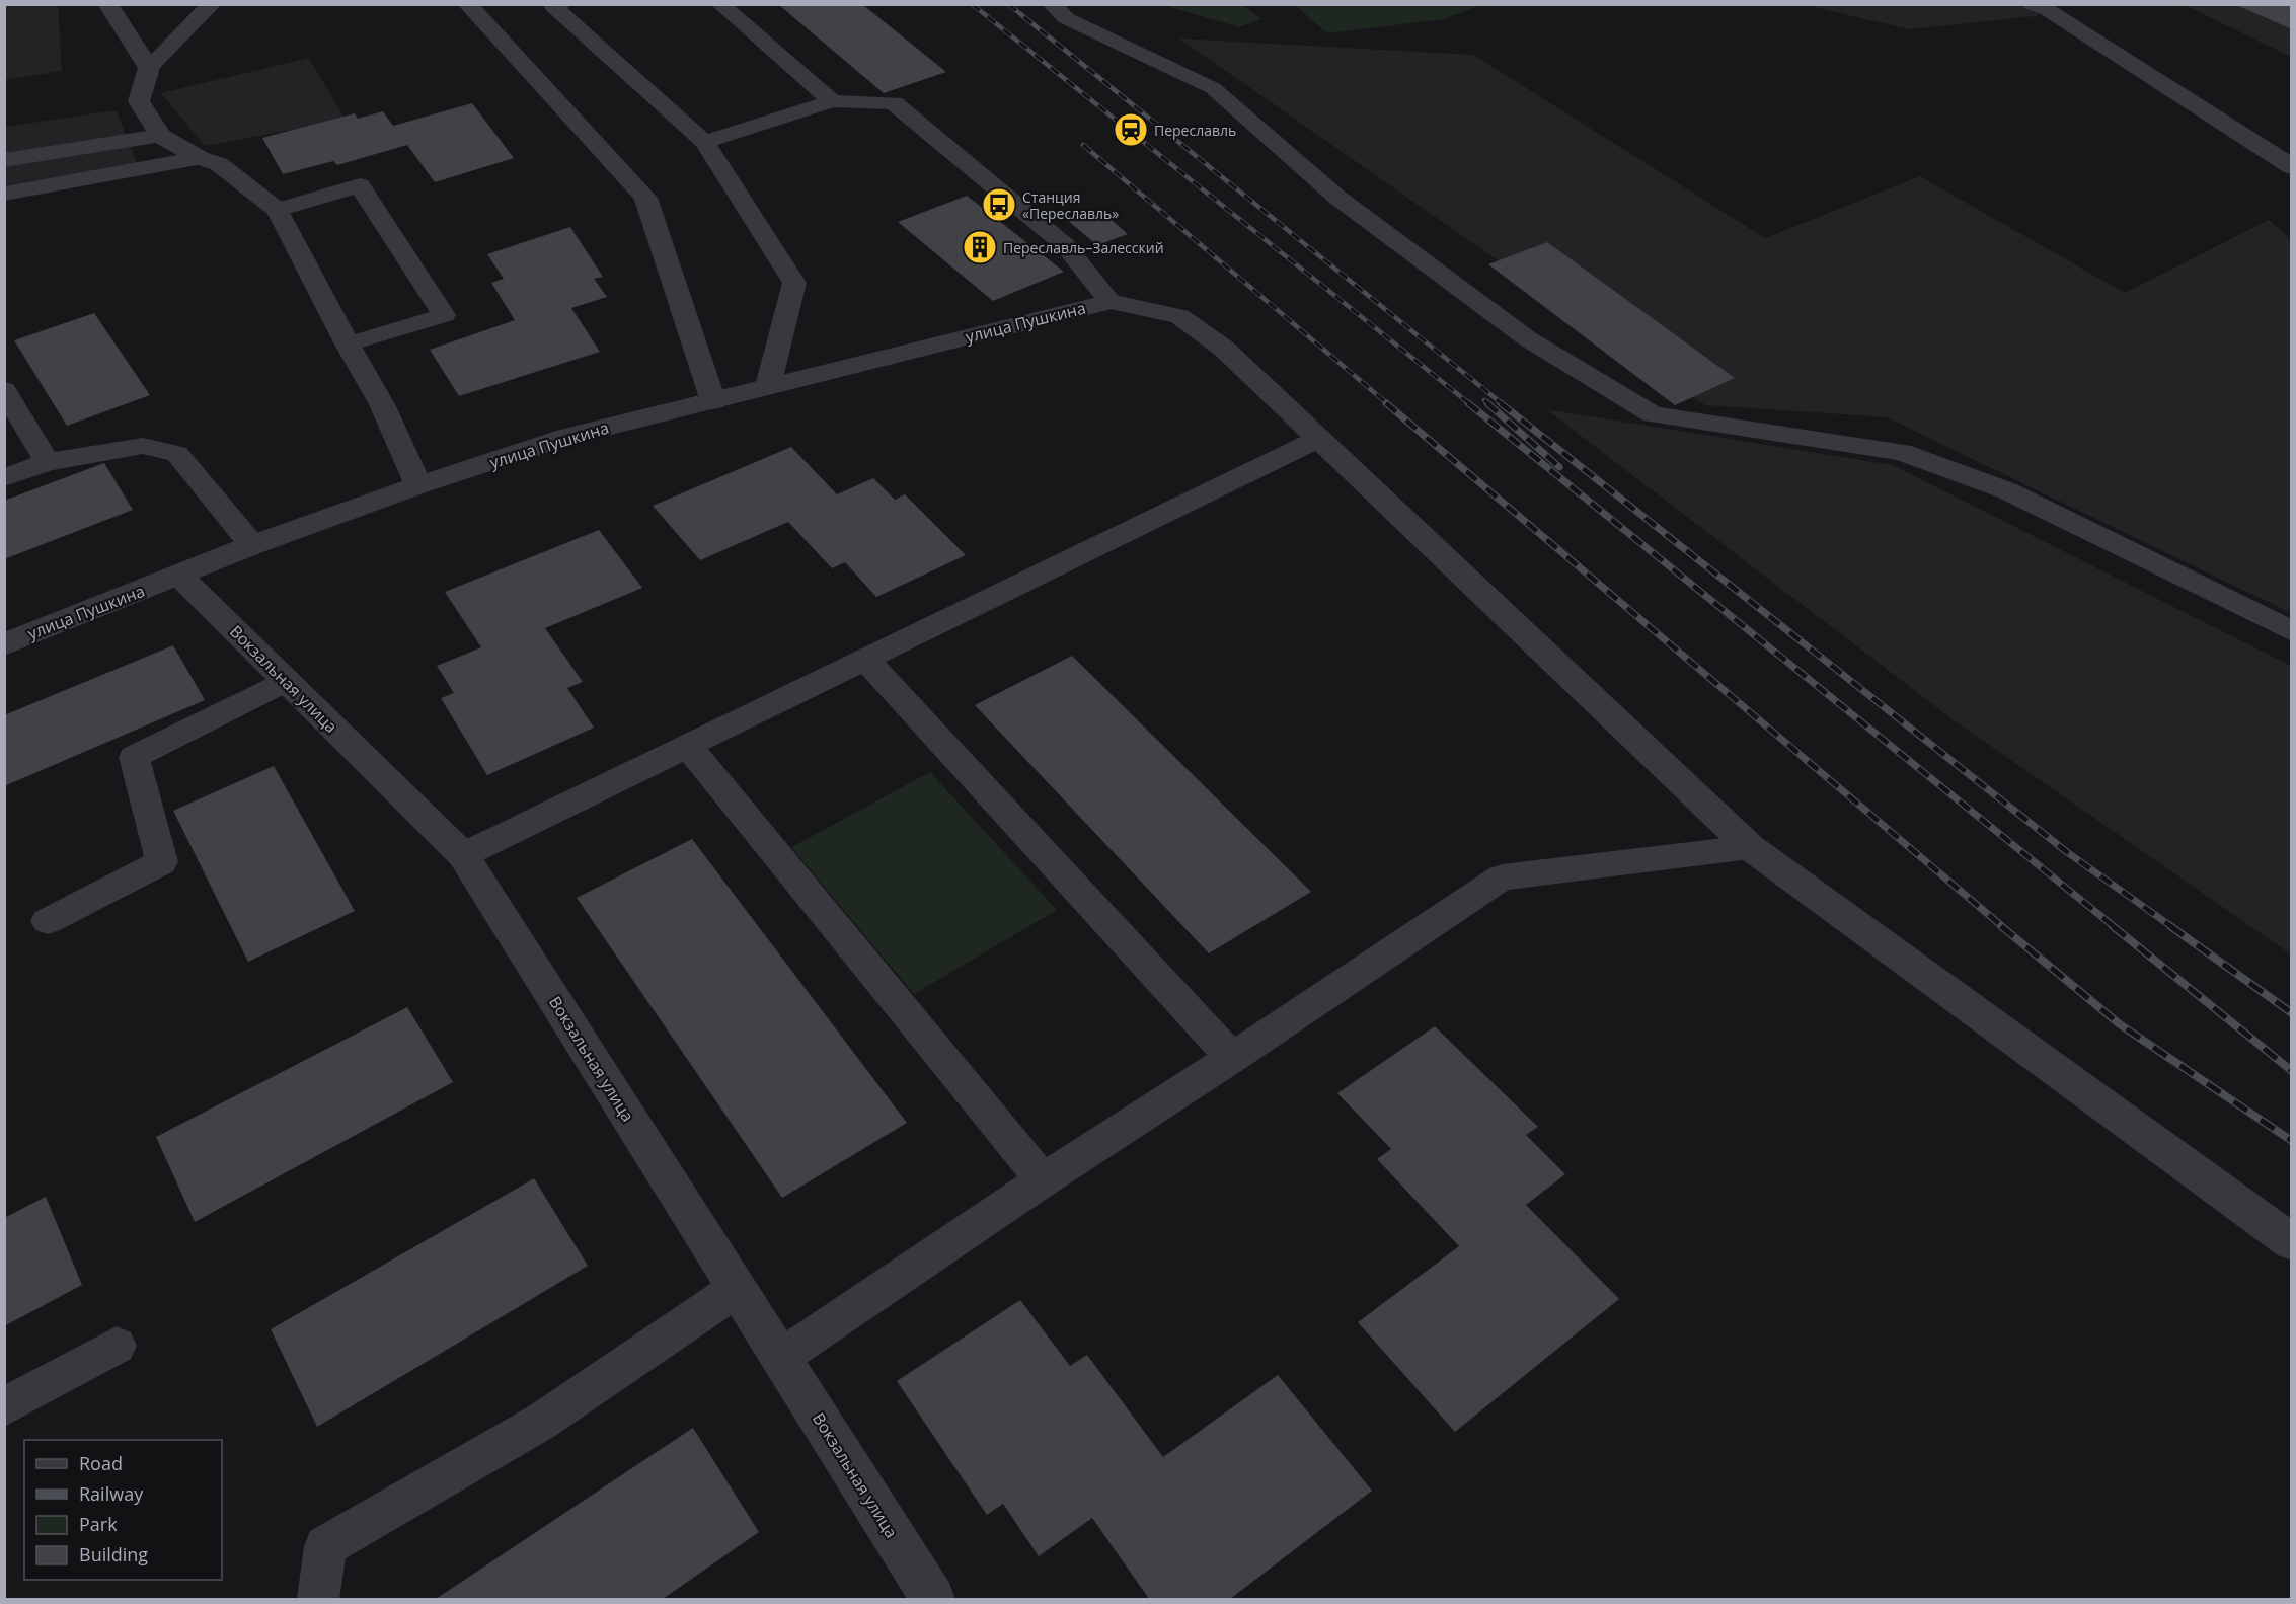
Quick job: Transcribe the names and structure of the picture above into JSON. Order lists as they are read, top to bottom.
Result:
{
  "streets": {
    "street": ["улица Пушкина", "Вокзальная улица"]
  },
  "crossings": [
    ["улица Пушкина", "Вокзальная улица"]
  ],
  "places": {
    "station": ["Переславль"],
    "bus stop": ["Станция «Переславль»"],
    "building": ["Переславль–Залесский"]
  },
  "legend": [
    "Road",
    "Railway",
    "Park",
    "Building"
  ]
}
